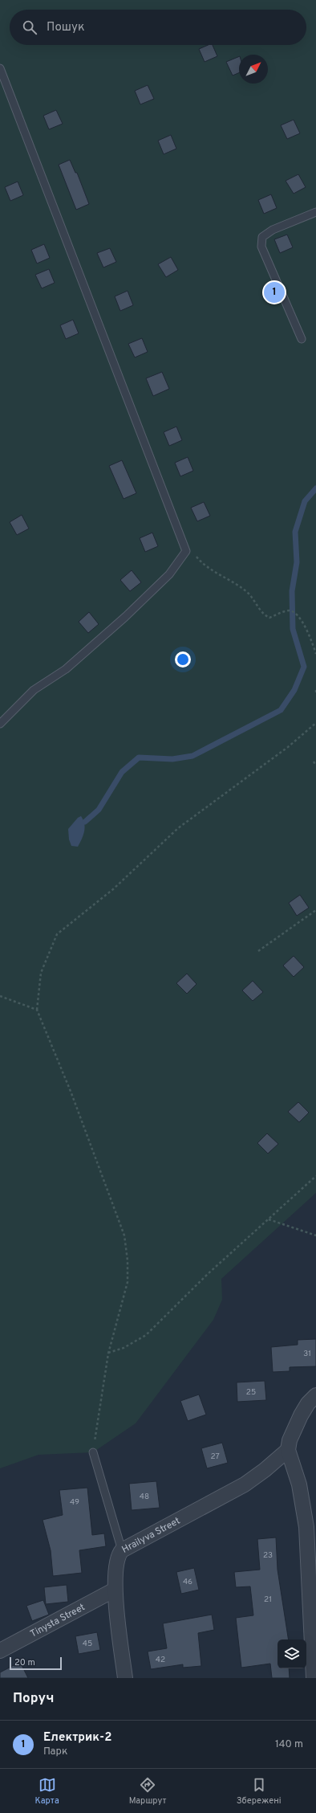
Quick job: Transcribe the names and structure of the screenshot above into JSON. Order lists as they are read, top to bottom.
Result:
{
  "streets": {
    "street": ["Hrailyva Street", "Tinysta Street"]
  },
  "crossings": [
    ["Hrailyva Street", "Tinysta Street"]
  ],
  "house_numbers": [
    "31",
    "25",
    "27",
    "48",
    "49",
    "23",
    "46",
    "21",
    "45",
    "42"
  ],
  "scale_bar": "20 m",
  "north": "top right",
  "page": {
    "search": "Пошук",
    "pins": "1",
    "scale": "20 m",
    "heading": "Поруч",
    "list": [
      {
        "mark": "1",
        "name": "Електрик-2",
        "note": "Парк",
        "value": "140 m"
      }
    ],
    "nav": ["Карта", "Маршрут", "Збережені"]
  }
}
